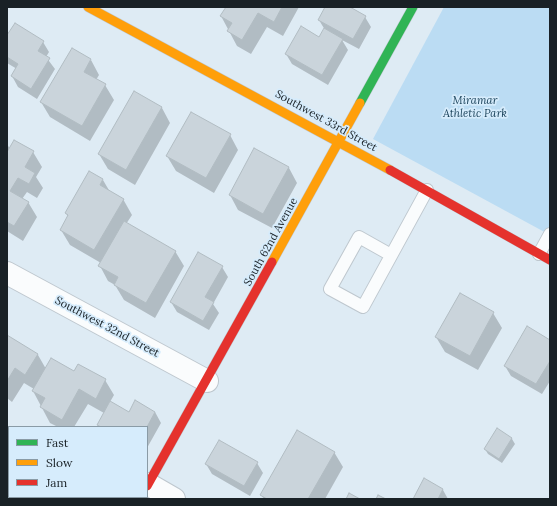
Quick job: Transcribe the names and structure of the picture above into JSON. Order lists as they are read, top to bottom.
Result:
{
  "streets": {
    "street": ["Southwest 33rd Street", "South 62nd Avenue", "Southwest 32nd Street"]
  },
  "crossings": [
    ["Southwest 33rd Street", "South 62nd Avenue"],
    ["South 62nd Avenue", "Southwest 32nd Street"]
  ],
  "parks": ["Miramar Athletic Park"],
  "legend": ["Fast", "Slow", "Jam"]
}
